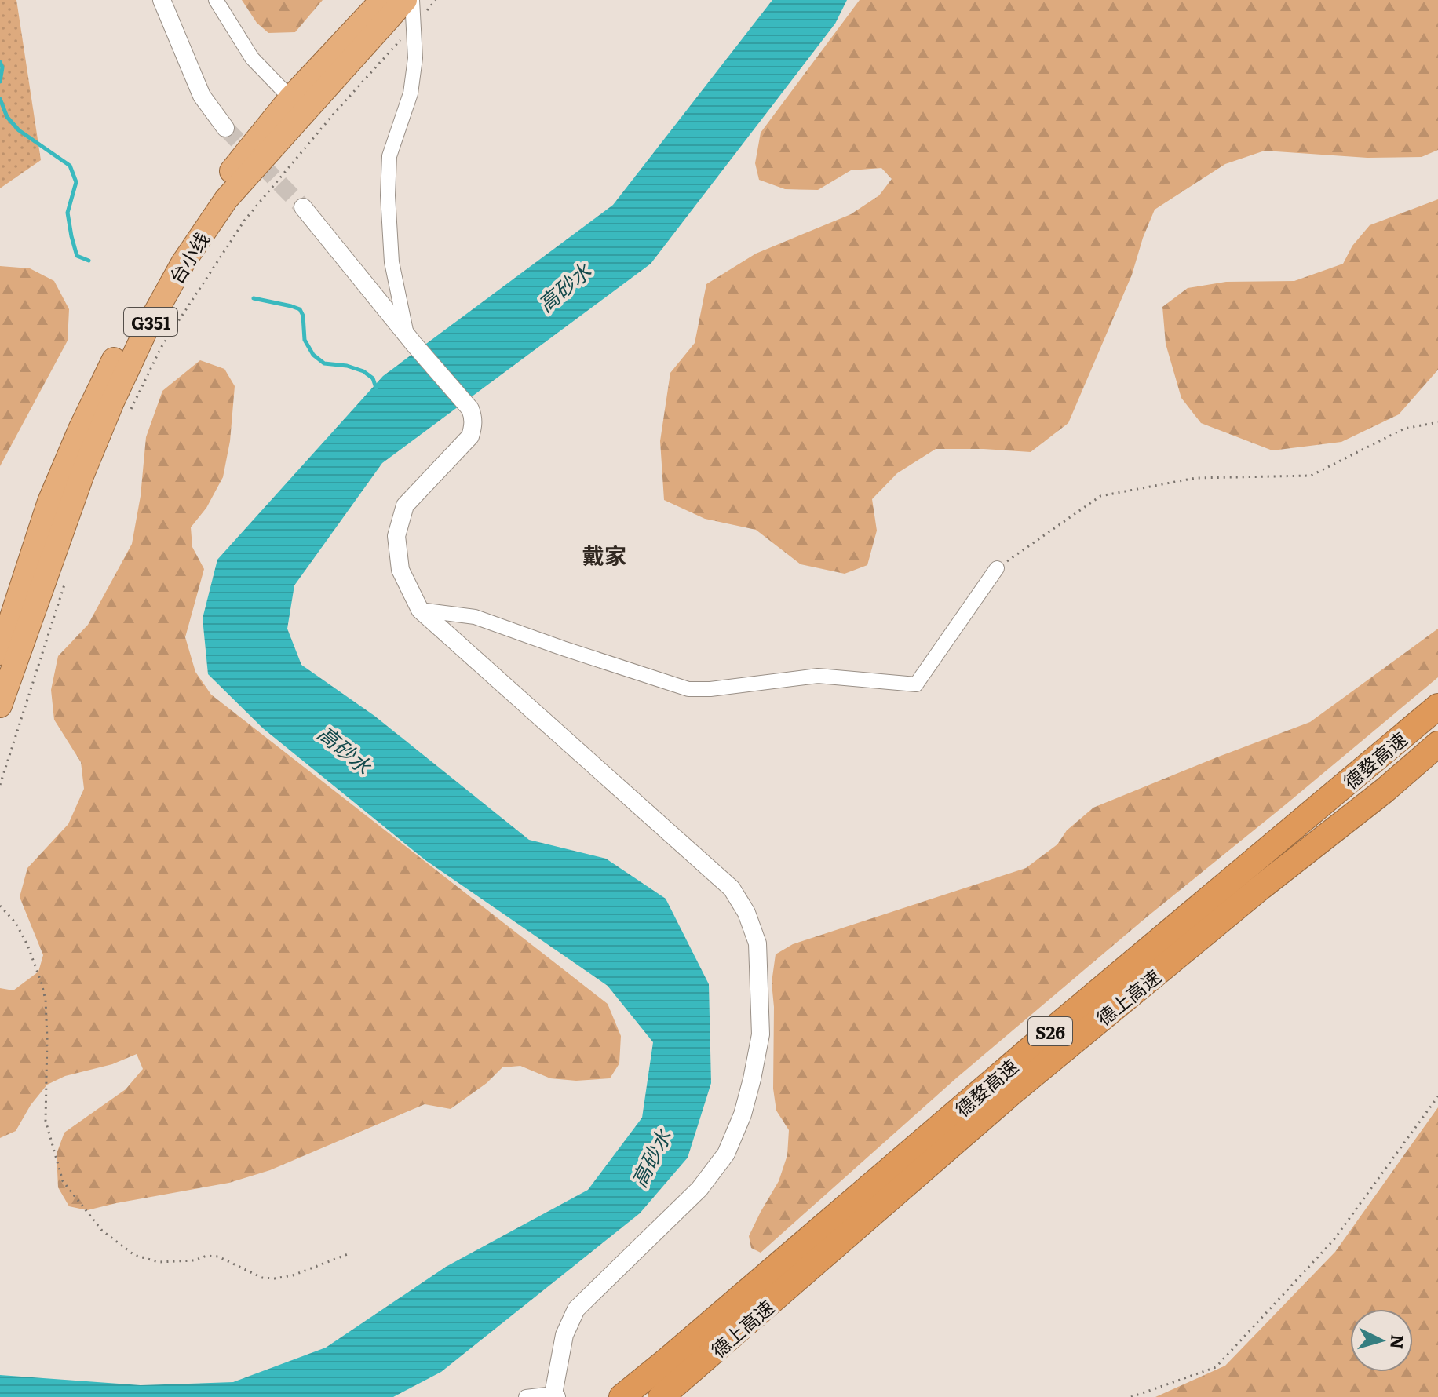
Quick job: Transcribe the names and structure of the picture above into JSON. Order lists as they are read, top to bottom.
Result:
{
  "streets": {
    "highway": [
      "台小线",
      "G351",
      "德婺高速",
      "德上高速",
      "S26"
    ]
  },
  "crossings": [
    ["德婺高速", "德上高速"]
  ],
  "districts": ["戴家"],
  "water": ["高砂水"],
  "north": "right"
}
